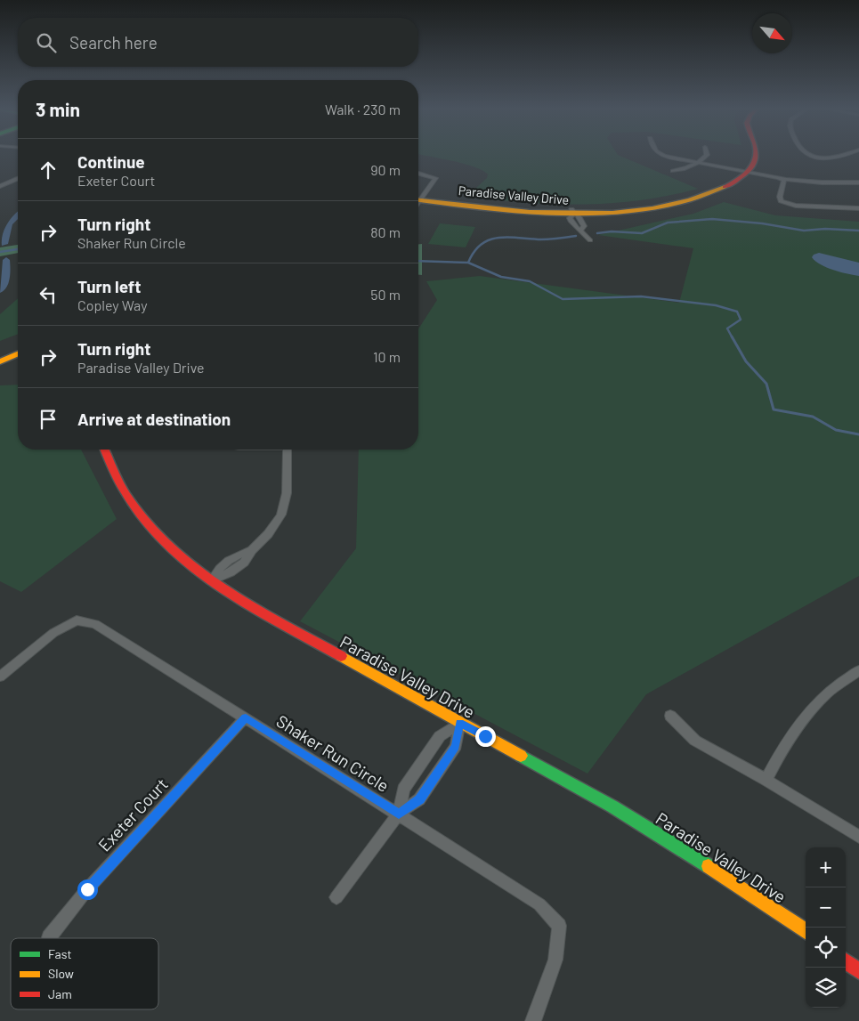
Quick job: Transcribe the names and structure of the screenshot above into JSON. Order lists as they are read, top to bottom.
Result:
{
  "streets": {
    "street": ["Paradise Valley Drive", "Shaker Run Circle", "Exeter Court"]
  },
  "crossings": [
    ["Shaker Run Circle", "Exeter Court"]
  ],
  "legend": ["Fast", "Slow", "Jam"],
  "north": "bottom right",
  "page": {
    "search": "Search here",
    "heading": ["3 min", "Walk · 230 m"],
    "list": [
      ["Continue", "Exeter Court", "90 m"],
      ["Turn right", "Shaker Run Circle", "80 m"],
      ["Turn left", "Copley Way", "50 m"],
      ["Turn right", "Paradise Valley Drive", "10 m"],
      "Arrive at destination"
    ],
    "map_buttons": ["+", "−"]
  }
}
